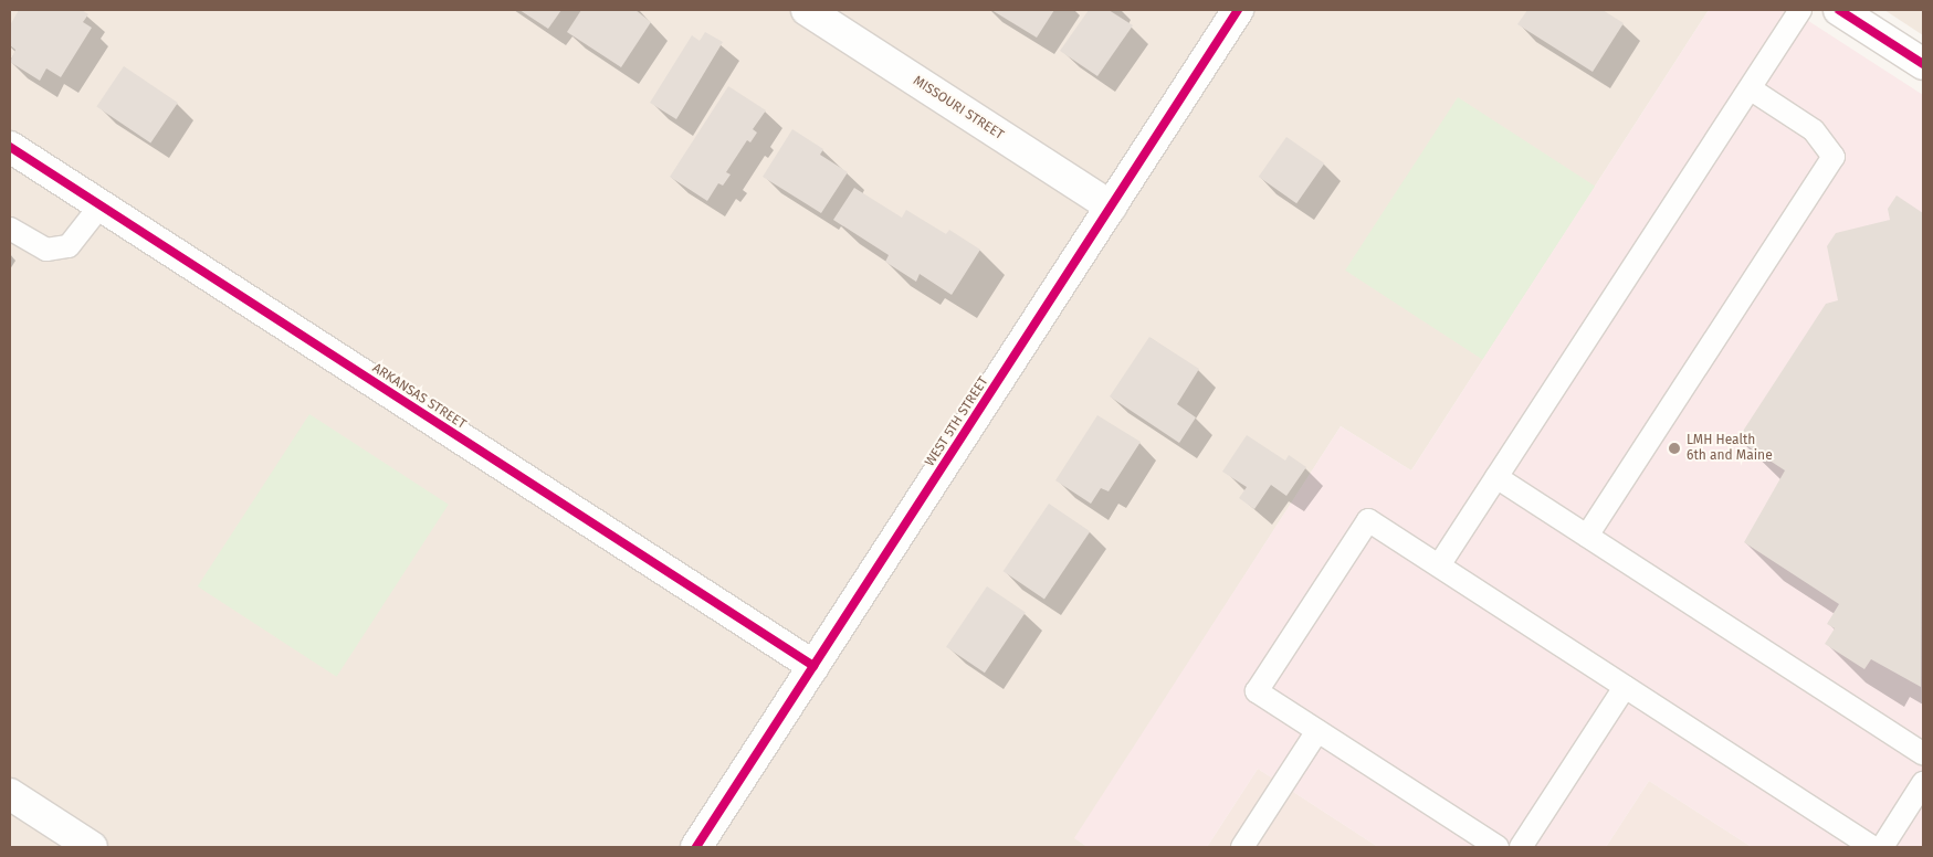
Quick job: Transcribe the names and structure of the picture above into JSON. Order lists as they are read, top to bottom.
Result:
{
  "streets": {
    "street": ["MISSOURI STREET", "ARKANSAS STREET", "WEST 5TH STREET"]
  },
  "crossings": [
    ["MISSOURI STREET", "WEST 5TH STREET"],
    ["ARKANSAS STREET", "WEST 5TH STREET"]
  ],
  "places": ["LMH Health 6th and Maine"]
}
